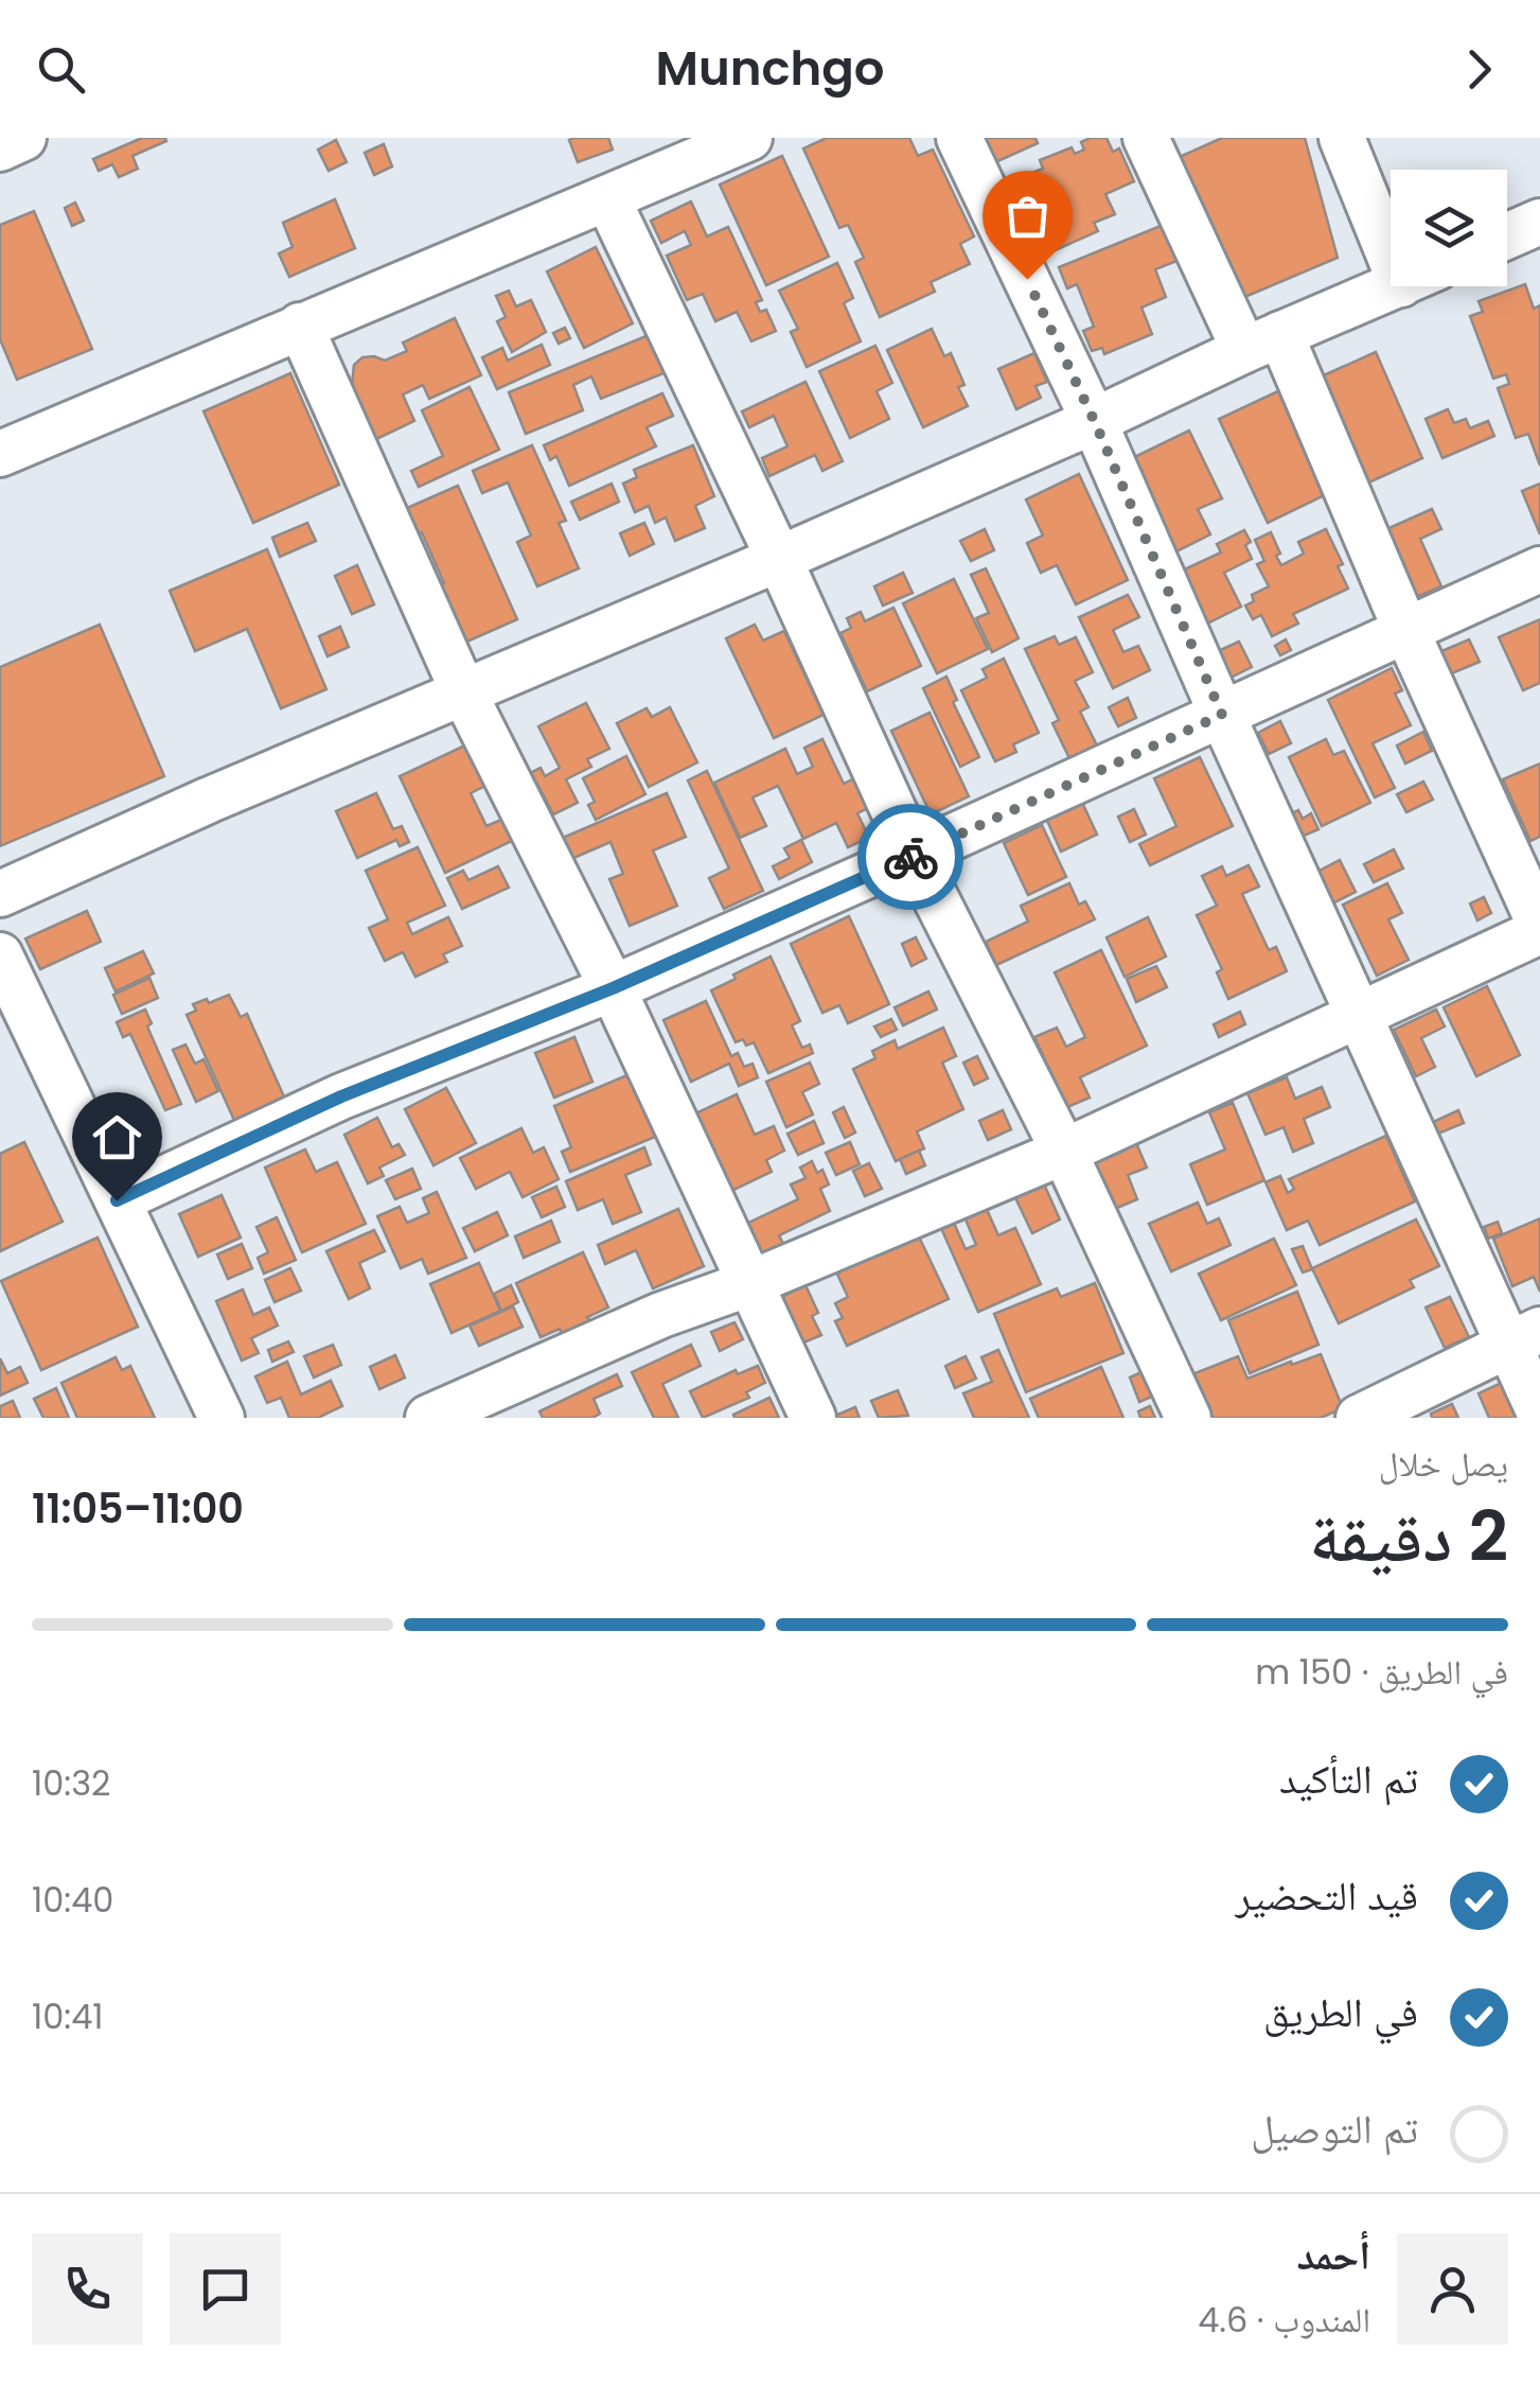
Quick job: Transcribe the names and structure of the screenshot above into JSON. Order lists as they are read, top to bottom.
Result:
{
  "page": {
    "header": "Munchgo",
    "heading": ["2 دقيقة", "يصل خلال", "11:00–11:05"],
    "panel": ["أحمد", "المندوب · 4.6"],
    "bar": "في الطريق · 150 m",
    "list": [
      ["تم التأكيد", "10:32"],
      ["قيد التحضير", "10:40"],
      ["في الطريق", "10:41"],
      "تم التوصيل"
    ]
  }
}
